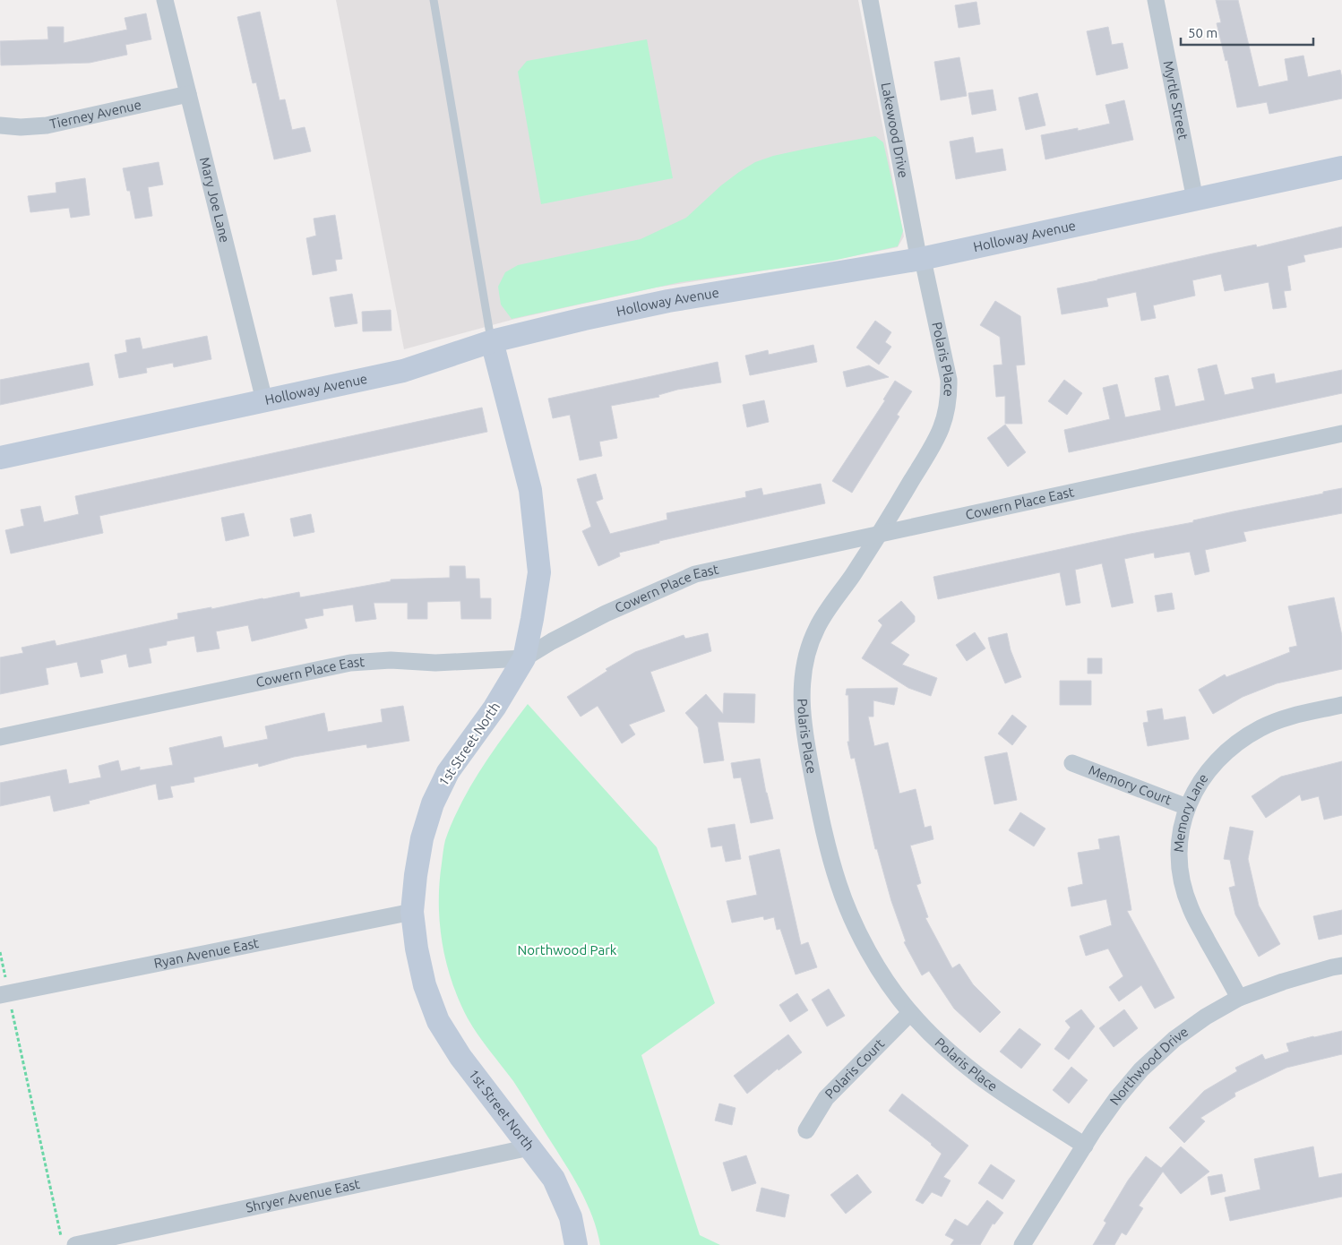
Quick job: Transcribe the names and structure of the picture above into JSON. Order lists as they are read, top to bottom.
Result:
{
  "streets": {
    "street": [
      "Myrtle Street",
      "Tierney Avenue",
      "Lakewood Drive",
      "Mary Joe Lane",
      "Holloway Avenue",
      "Polaris Place",
      "Cowern Place East",
      "1st Street North",
      "Memory Court",
      "Memory Lane",
      "Ryan Avenue East",
      "Northwood Drive",
      "Polaris Court",
      "Shryer Avenue East"
    ]
  },
  "crossings": [
    ["Myrtle Street", "Holloway Avenue"],
    ["Tierney Avenue", "Mary Joe Lane"],
    ["Lakewood Drive", "Holloway Avenue"],
    ["Lakewood Drive", "Polaris Place"],
    ["Mary Joe Lane", "Holloway Avenue"],
    ["Holloway Avenue", "Polaris Place"],
    ["Holloway Avenue", "1st Street North"],
    ["Polaris Place", "Cowern Place East"],
    ["Polaris Place", "Northwood Drive"],
    ["Polaris Place", "Polaris Court"],
    ["Cowern Place East", "1st Street North"],
    ["1st Street North", "Ryan Avenue East"],
    ["1st Street North", "Shryer Avenue East"],
    ["Memory Court", "Memory Lane"],
    ["Memory Lane", "Northwood Drive"]
  ],
  "parks": ["Northwood Park"],
  "scale_bar": "50 m"
}
